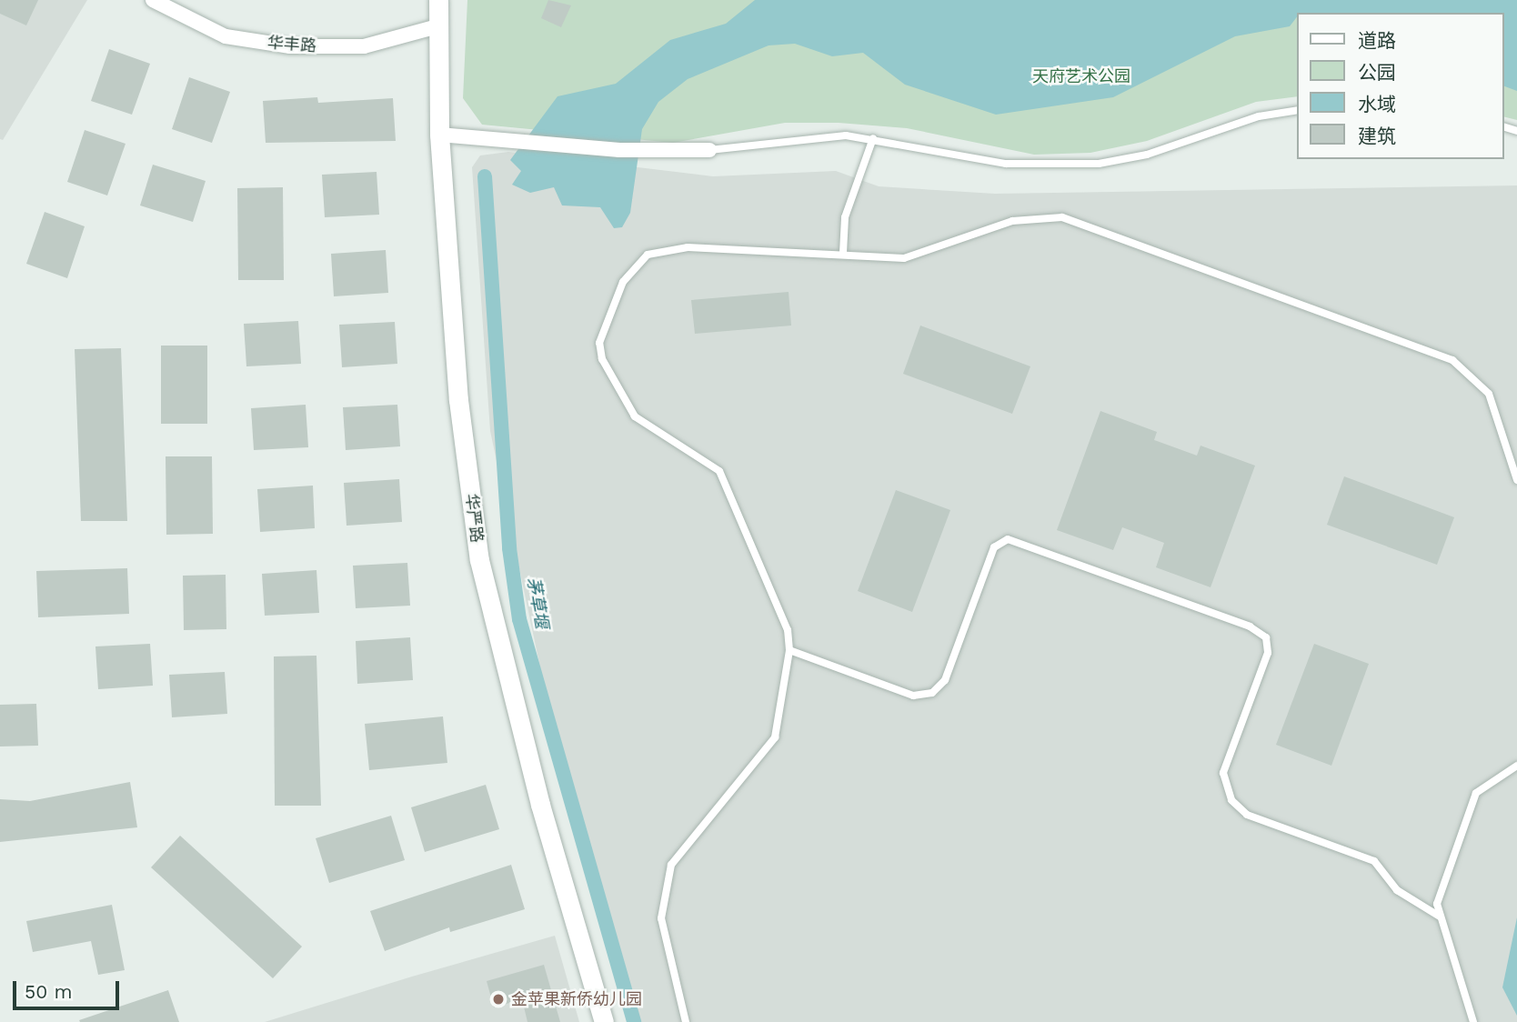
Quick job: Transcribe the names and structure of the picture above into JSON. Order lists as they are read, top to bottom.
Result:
{
  "streets": {
    "street": ["华丰路", "华严路"]
  },
  "crossings": [
    ["华丰路", "华严路"]
  ],
  "water": ["茅草堰"],
  "parks": ["天府艺术公园"],
  "places": ["金苹果新侨幼儿园"],
  "legend": [
    "道路",
    "公园",
    "水域",
    "建筑"
  ],
  "scale_bar": "50 m"
}
